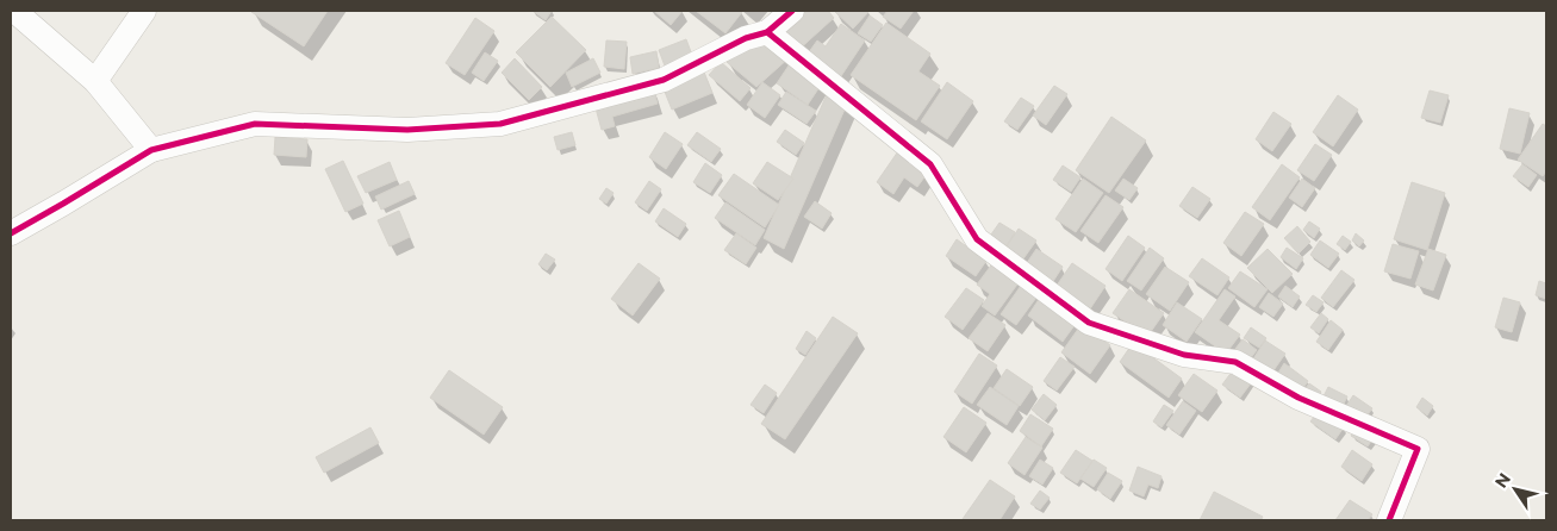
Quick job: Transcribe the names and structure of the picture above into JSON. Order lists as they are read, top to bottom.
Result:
{
  "north": "top left"
}
